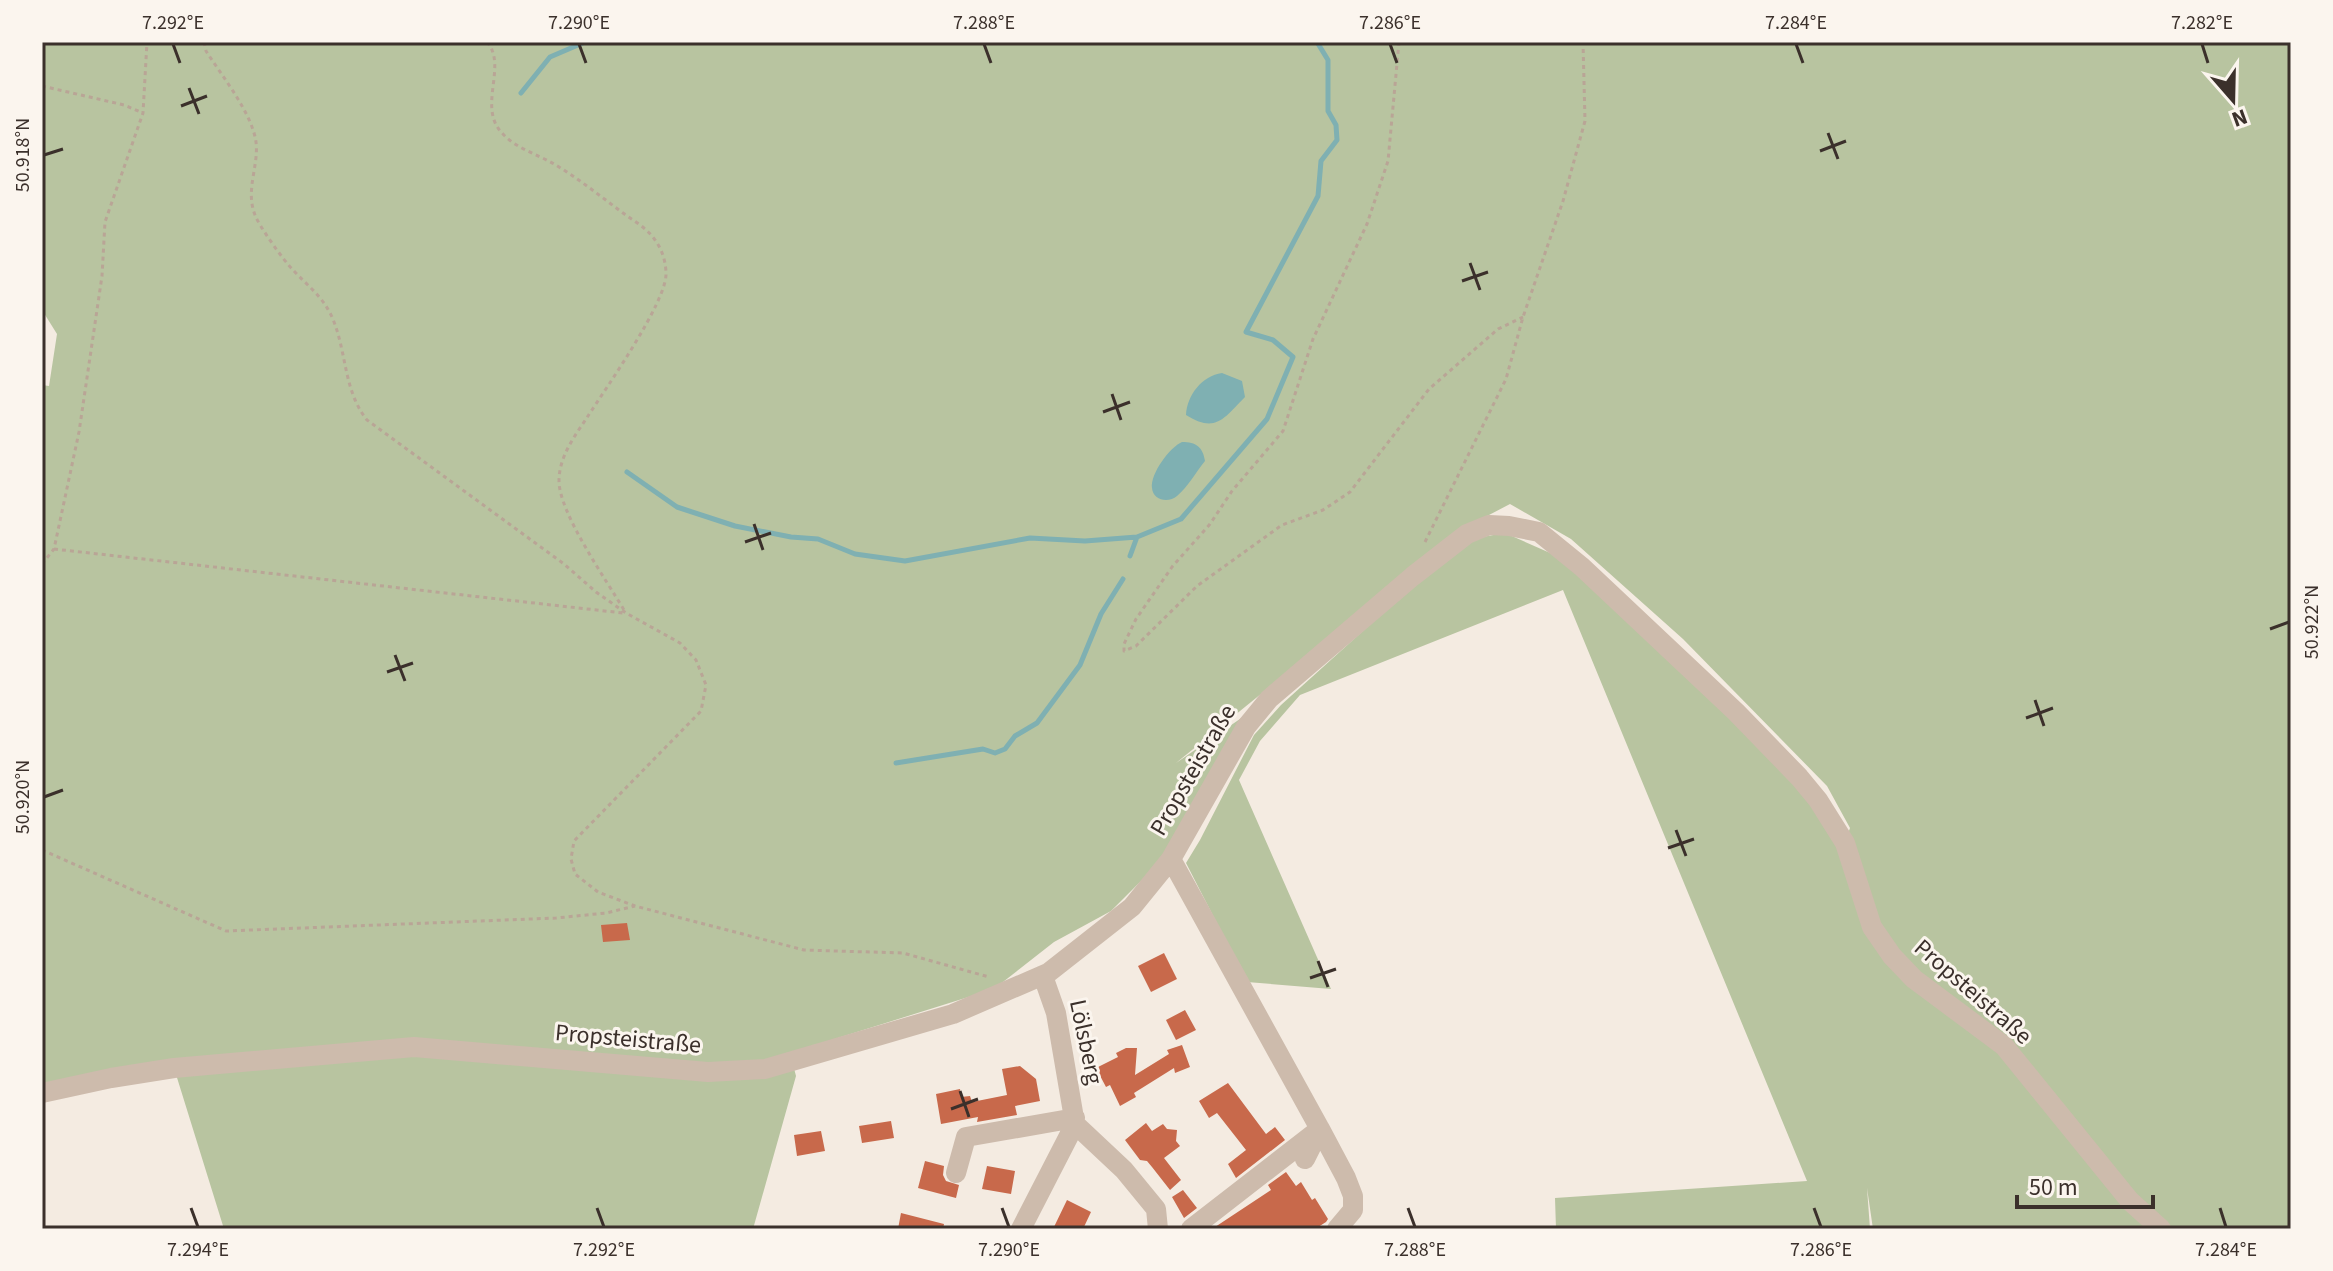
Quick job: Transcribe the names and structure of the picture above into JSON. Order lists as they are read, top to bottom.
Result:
{
  "streets": {
    "street": ["Propsteistraße", "Lölsberg"]
  },
  "crossings": [
    ["Propsteistraße", "Lölsberg"]
  ],
  "scale_bar": "50 m",
  "north": "bottom",
  "coordinates": [
    "7.292°E",
    "7.290°E",
    "7.288°E",
    "7.286°E",
    "7.284°E",
    "7.282°E",
    "50.918°N",
    "50.922°N",
    "50.920°N",
    "7.294°E"
  ]
}
